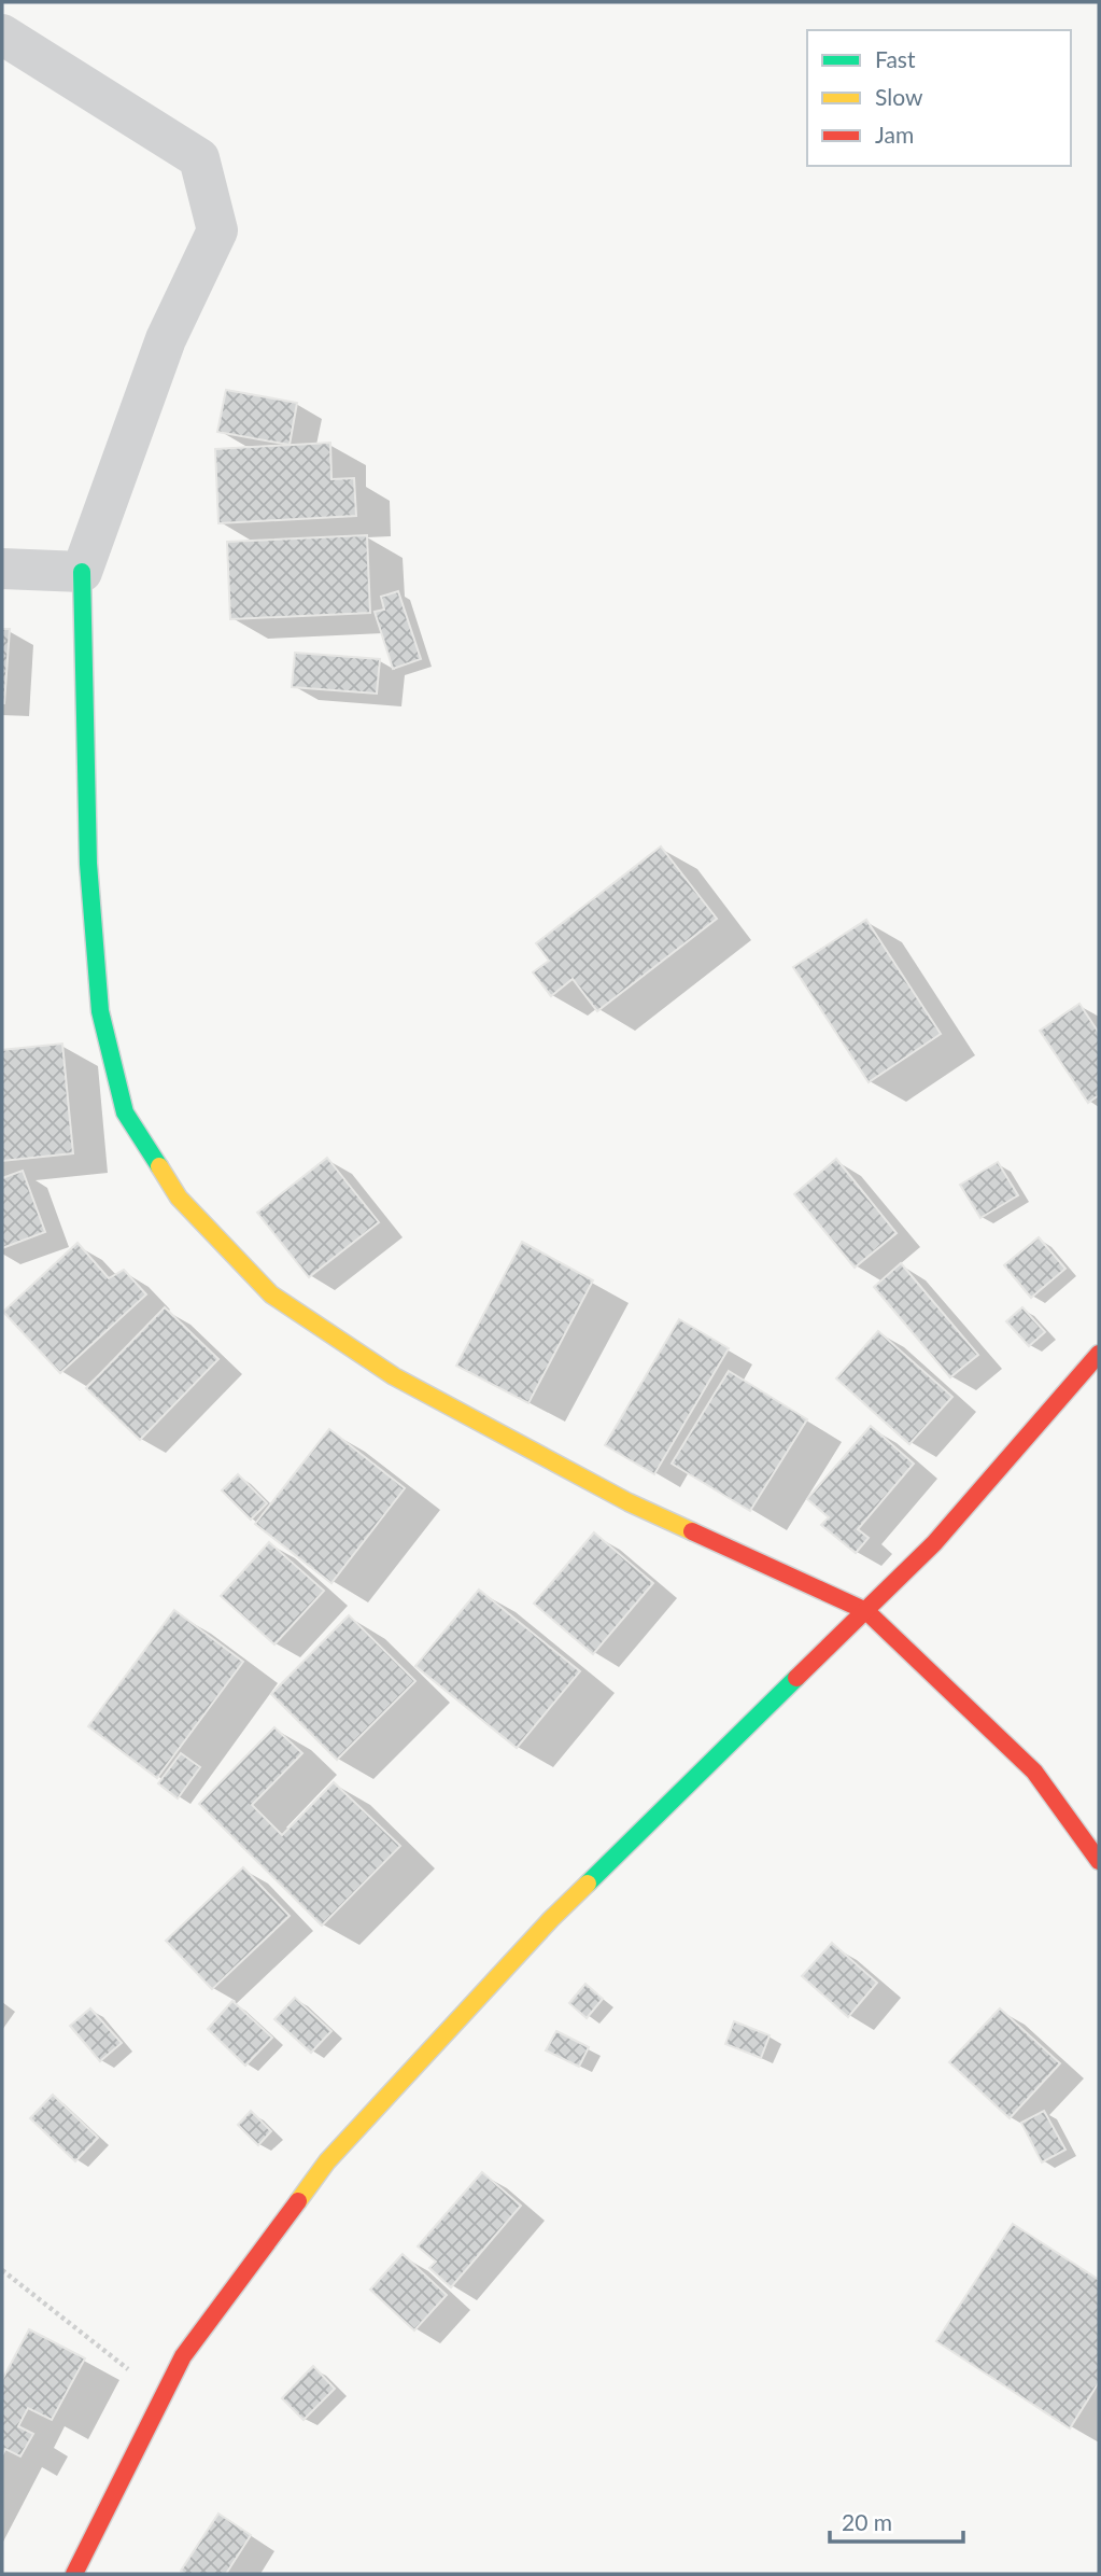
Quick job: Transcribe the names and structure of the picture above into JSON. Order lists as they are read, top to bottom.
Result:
{
  "legend": ["Fast", "Slow", "Jam"],
  "scale_bar": "20 m"
}
